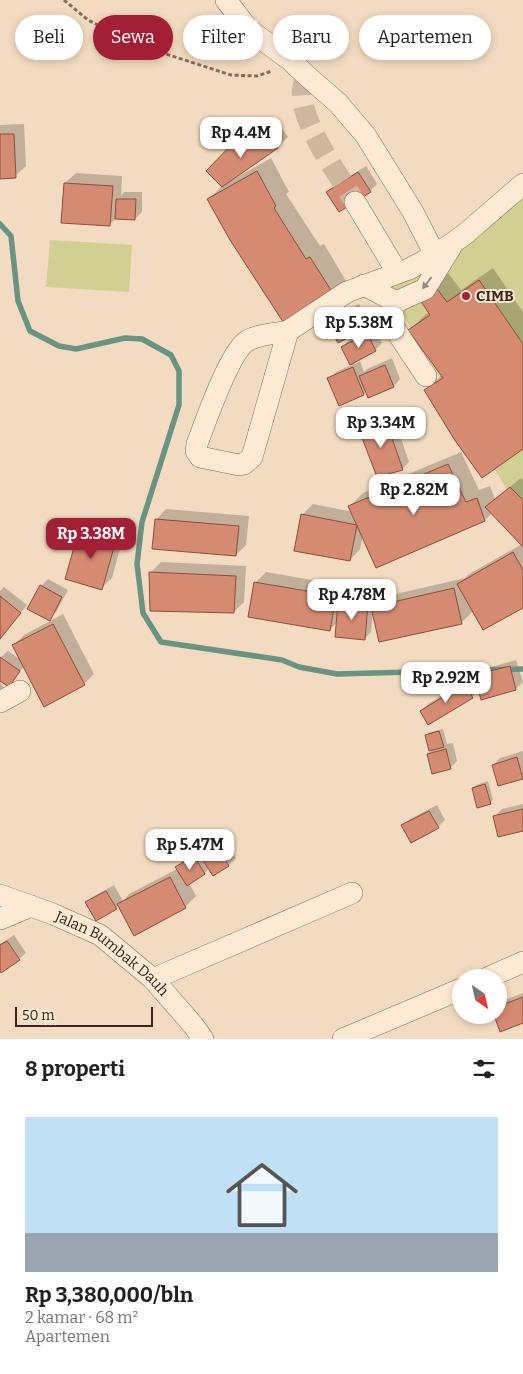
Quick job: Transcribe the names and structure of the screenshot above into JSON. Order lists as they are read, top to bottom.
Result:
{
  "streets": {
    "street": ["Jalan Bumbak Dauh"]
  },
  "places": ["CIMB"],
  "scale_bar": "50 m",
  "north": "bottom right",
  "page": {
    "chip": [
      "Beli",
      "Sewa",
      "Filter",
      "Baru",
      "Apartemen"
    ],
    "price": [
      "Rp 4.4M",
      "Rp 5.38M",
      "Rp 3.34M",
      "Rp 2.82M",
      "Rp 3.38M",
      "Rp 4.78M",
      "Rp 2.92M",
      "Rp 5.47M"
    ],
    "scale": "50 m",
    "heading": "8 properti",
    "list": [
      {
        "name": "Rp 3,380,000/bln",
        "note": "2 kamar · 68 m² · Apartemen"
      }
    ]
  }
}
